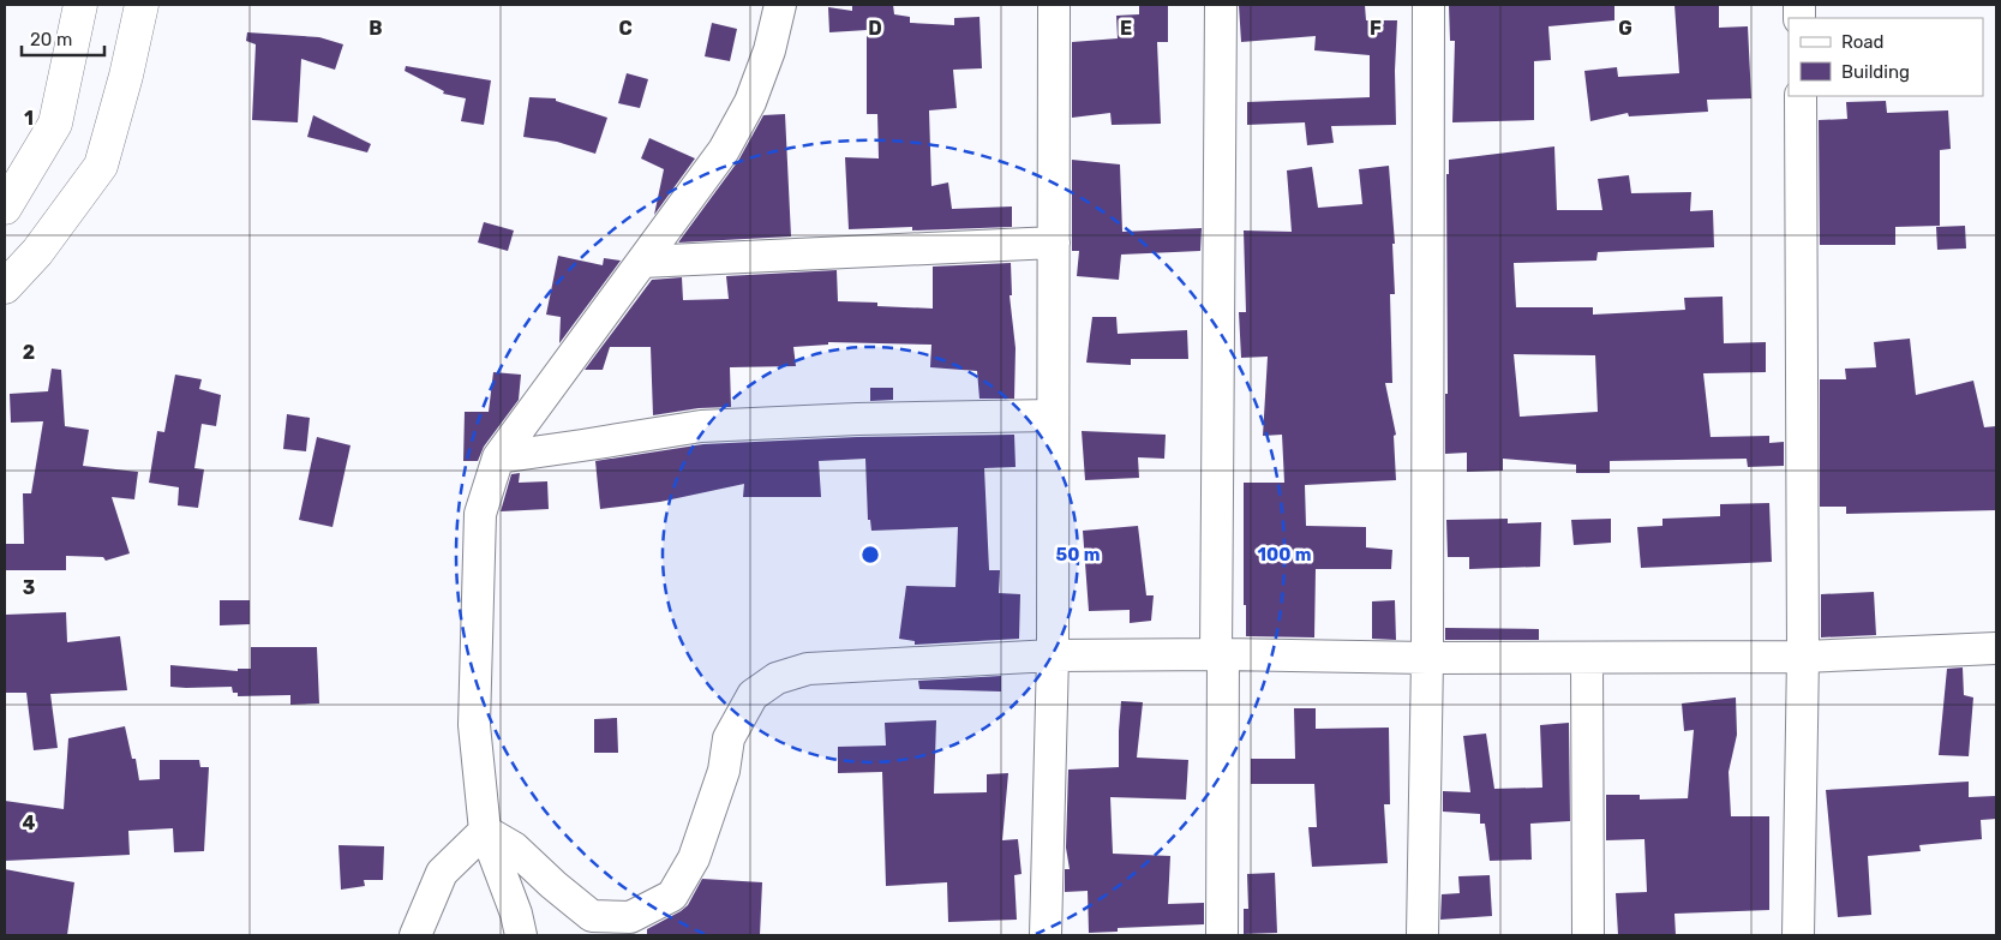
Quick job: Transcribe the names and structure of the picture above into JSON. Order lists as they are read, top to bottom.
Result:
{
  "legend": ["Road", "Building"],
  "scale_bar": "20 m",
  "grid": {
    "columns": [
      "B",
      "C",
      "D",
      "E",
      "F",
      "G"
    ],
    "rows": [
      "1",
      "2",
      "3",
      "4"
    ]
  },
  "rings": ["50 m", "100 m"]
}
